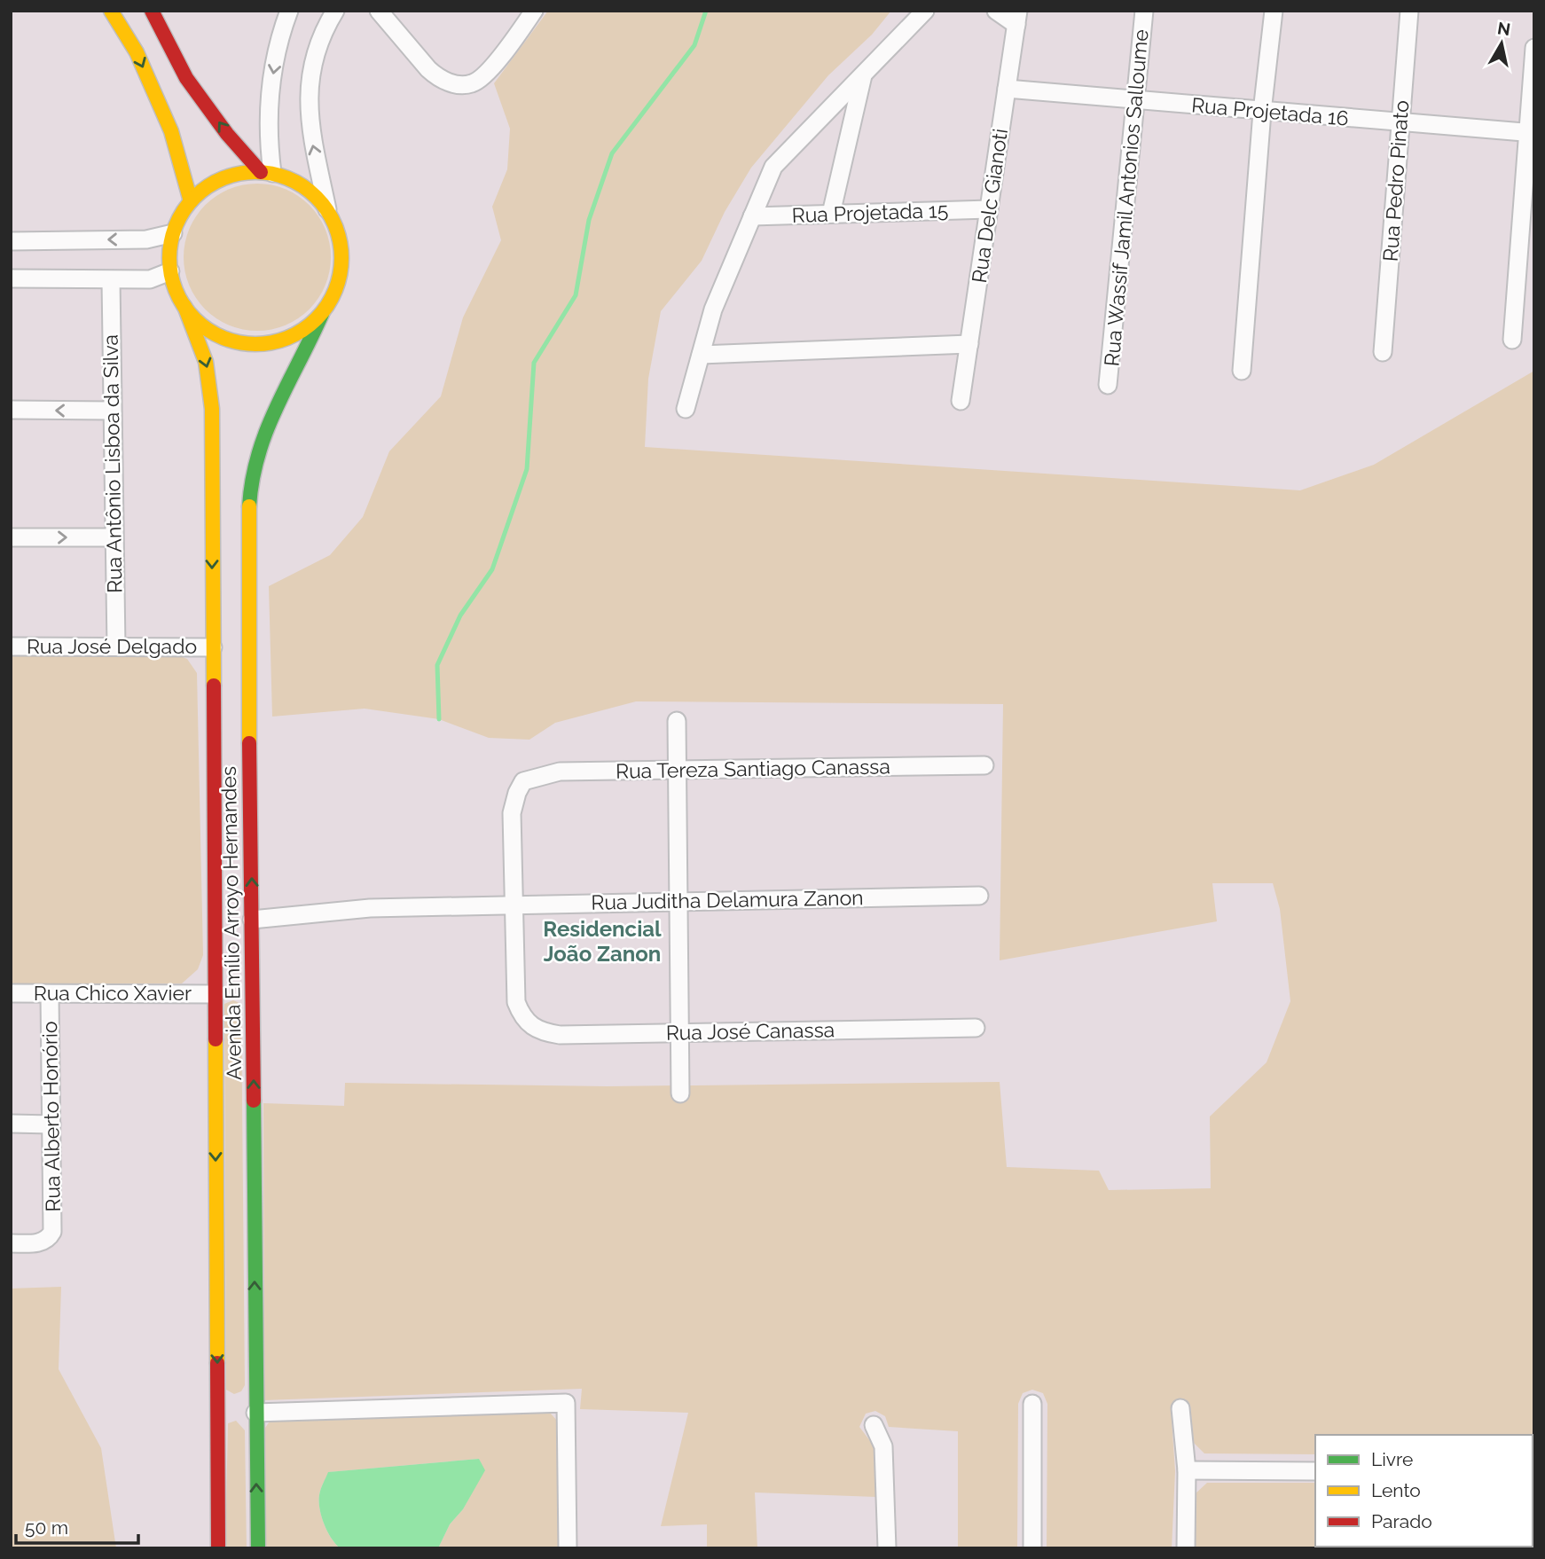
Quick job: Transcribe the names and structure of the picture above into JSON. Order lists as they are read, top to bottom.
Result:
{
  "streets": {
    "main road": ["Avenida Emílio Arroyo Hernandes"],
    "street": [
      "Rua Projetada 16",
      "Rua Pedro Pinato",
      "Rua Wassif Jamil Antonios Salloume",
      "Rua Delc Gianoti",
      "Rua Projetada 15",
      "Rua Antônio Lisboa da Silva",
      "Rua José Delgado",
      "Rua Tereza Santiago Canassa",
      "Rua Juditha Delamura Zanon",
      "Rua Chico Xavier",
      "Rua José Canassa",
      "Rua Alberto Honório"
    ]
  },
  "crossings": [
    ["Rua Projetada 16", "Rua Pedro Pinato"],
    ["Rua Projetada 16", "Rua Wassif Jamil Antonios Salloume"],
    ["Rua Projetada 16", "Rua Delc Gianoti"],
    ["Rua Delc Gianoti", "Rua Projetada 15"],
    ["Rua Antônio Lisboa da Silva", "Rua José Delgado"],
    ["Rua José Delgado", "Avenida Emílio Arroyo Hernandes"],
    ["Rua Tereza Santiago Canassa", "Rua Juditha Delamura Zanon"],
    ["Rua Tereza Santiago Canassa", "Rua José Canassa"],
    ["Rua Juditha Delamura Zanon", "Avenida Emílio Arroyo Hernandes"],
    ["Rua Juditha Delamura Zanon", "Rua José Canassa"],
    ["Avenida Emílio Arroyo Hernandes", "Rua Chico Xavier"],
    ["Rua Chico Xavier", "Rua Alberto Honório"]
  ],
  "districts": ["Residencial João Zanon"],
  "legend": ["Livre", "Lento", "Parado"],
  "scale_bar": "50 m",
  "north": "top"
}
